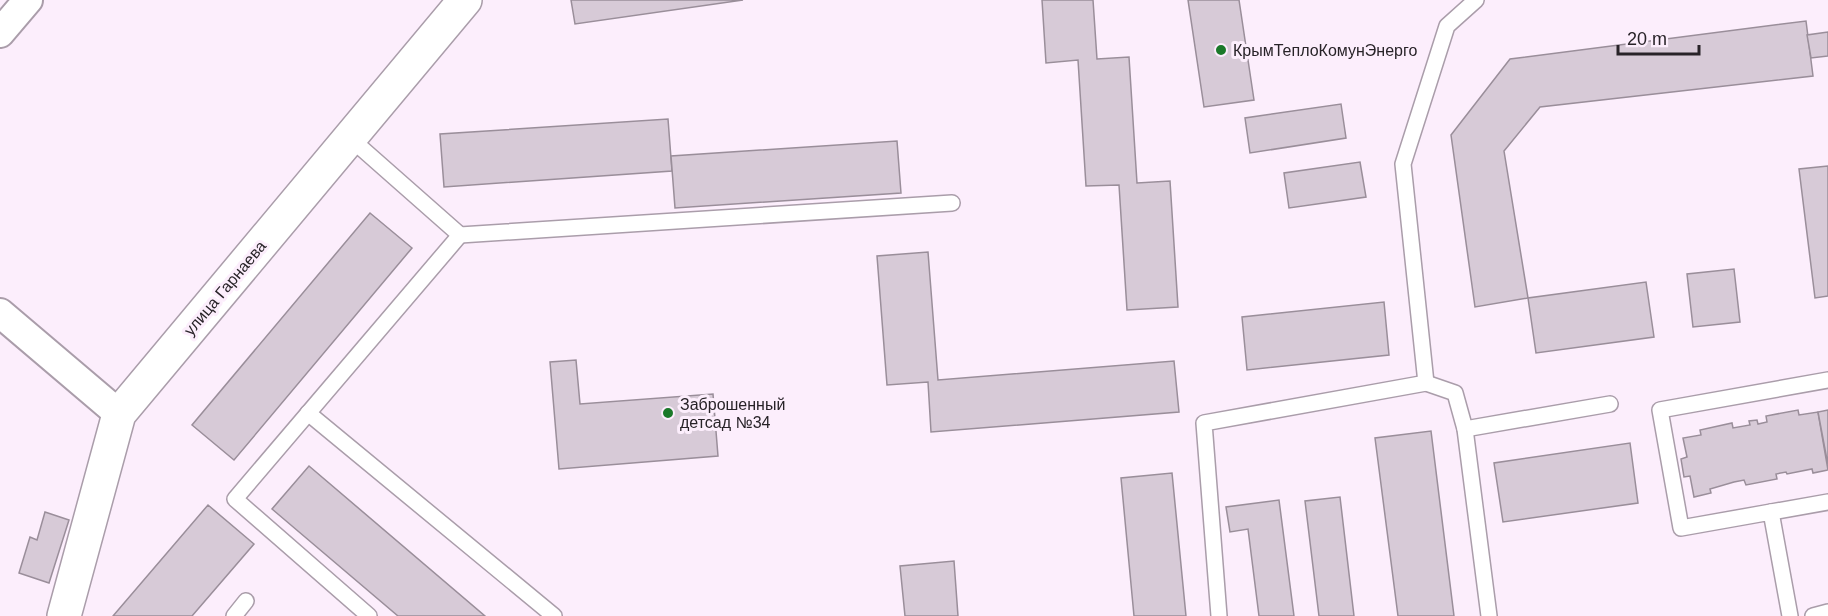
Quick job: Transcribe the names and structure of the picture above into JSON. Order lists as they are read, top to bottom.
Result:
{
  "streets": {
    "street": ["улица Гарнаева"]
  },
  "places": ["КрымТеплоКомунЭнерго", "Заброшенный детсад №34"],
  "scale_bar": "20 m"
}
